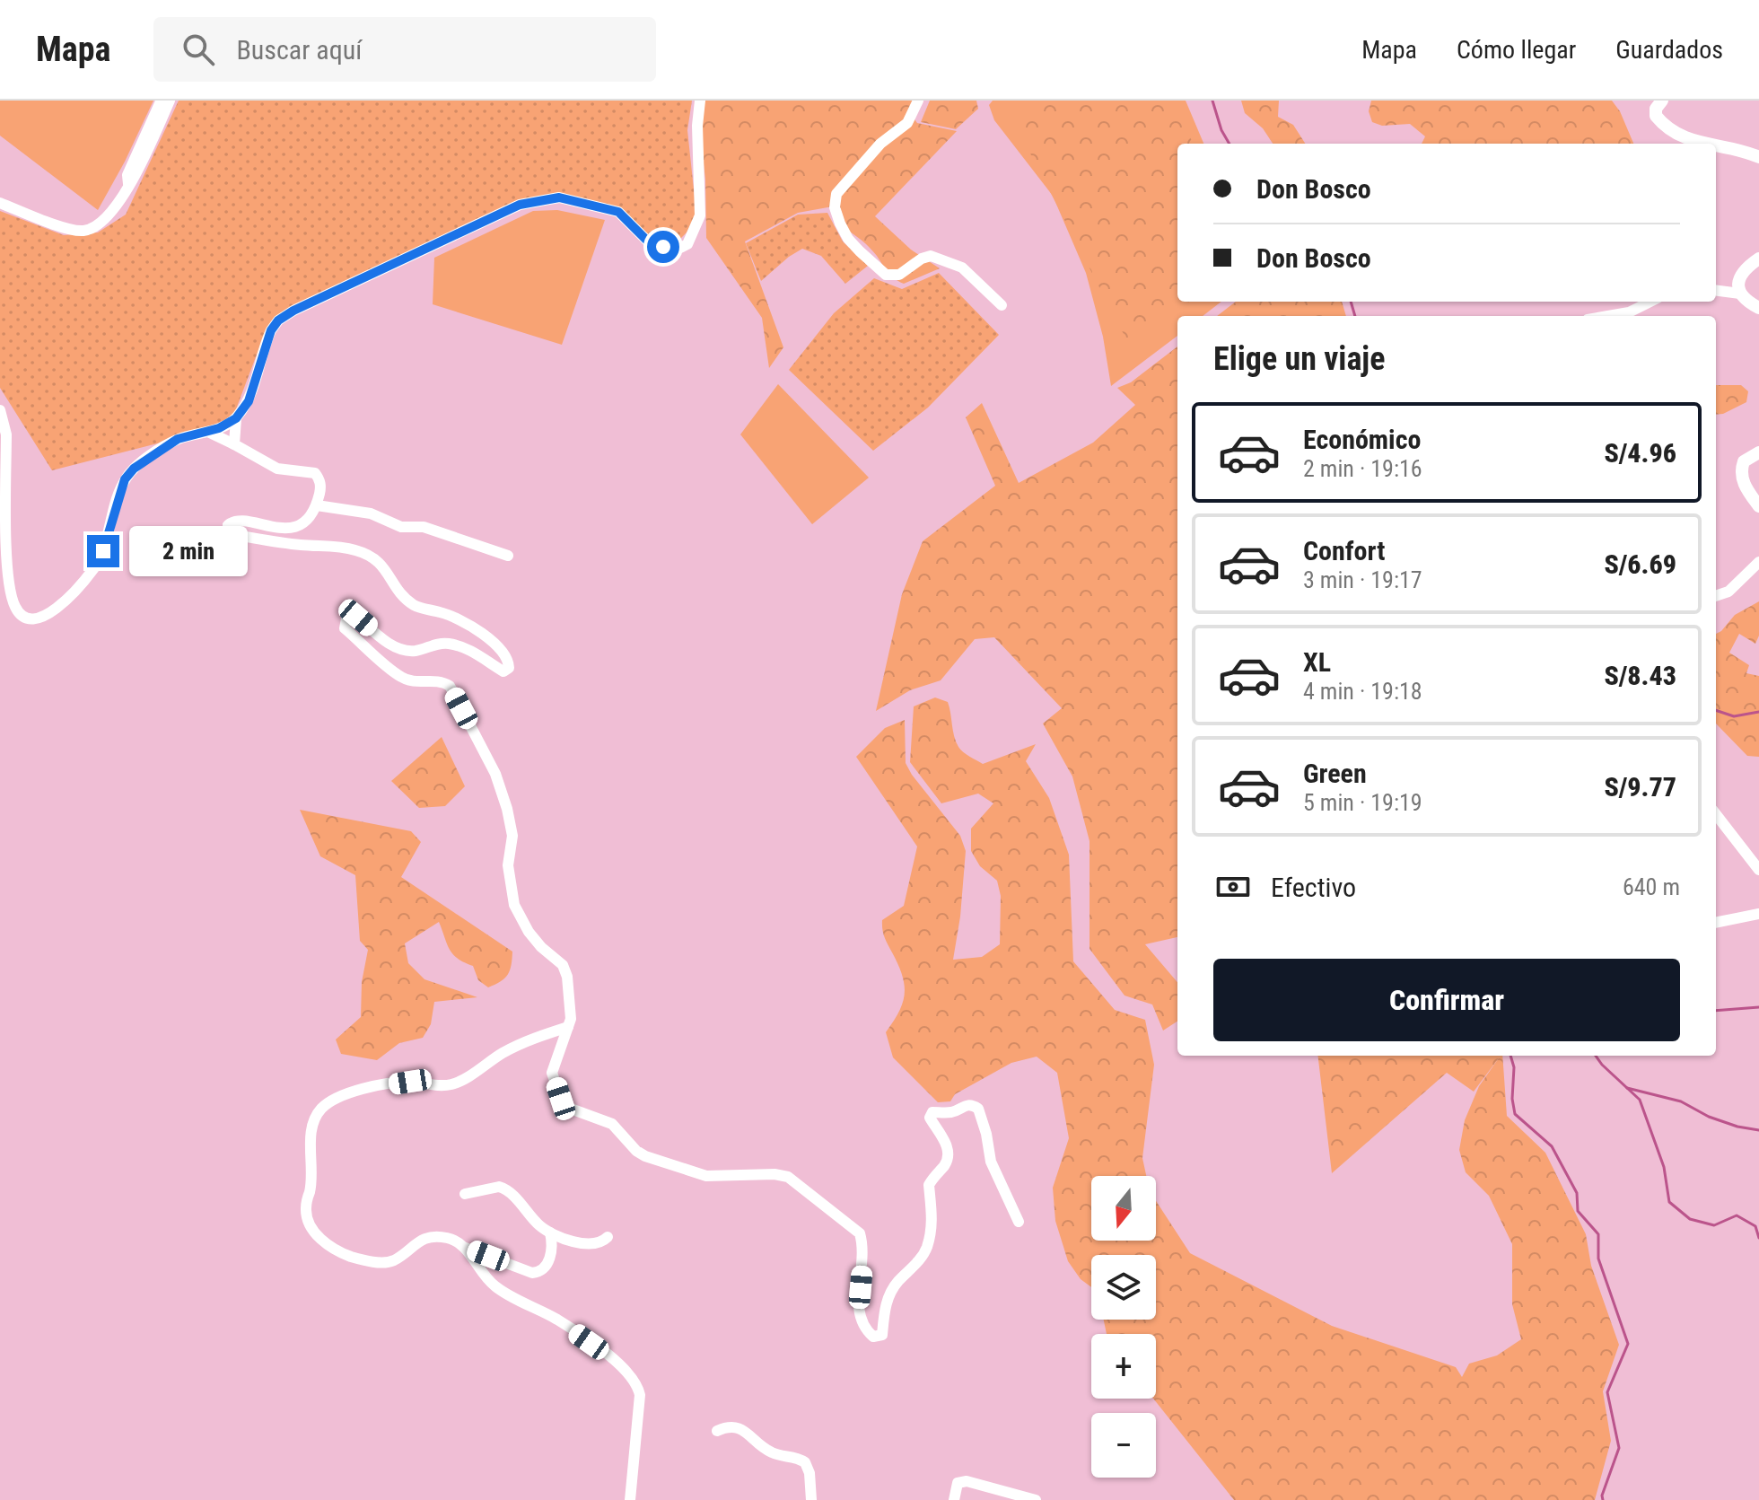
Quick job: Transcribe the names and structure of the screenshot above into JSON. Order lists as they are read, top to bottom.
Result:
{
  "north": "bottom",
  "page": {
    "header": "Mapa",
    "search": "Buscar aquí",
    "nav": ["Mapa", "Cómo llegar", "Guardados"],
    "banner": ["Don Bosco", "Don Bosco"],
    "heading": "Elige un viaje",
    "list": [
      {
        "name": "Económico",
        "note": "2 min · 19:16",
        "value": "S/4.96"
      },
      {
        "name": "Confort",
        "note": "3 min · 19:17",
        "value": "S/6.69"
      },
      {
        "name": "XL",
        "note": "4 min · 19:18",
        "value": "S/8.43"
      },
      {
        "name": "Green",
        "note": "5 min · 19:19",
        "value": "S/9.77"
      }
    ],
    "bubble": "2 min",
    "pay": ["Efectivo", "640 m"],
    "buttons": "Confirmar",
    "map_buttons": ["+", "−"]
  }
}
